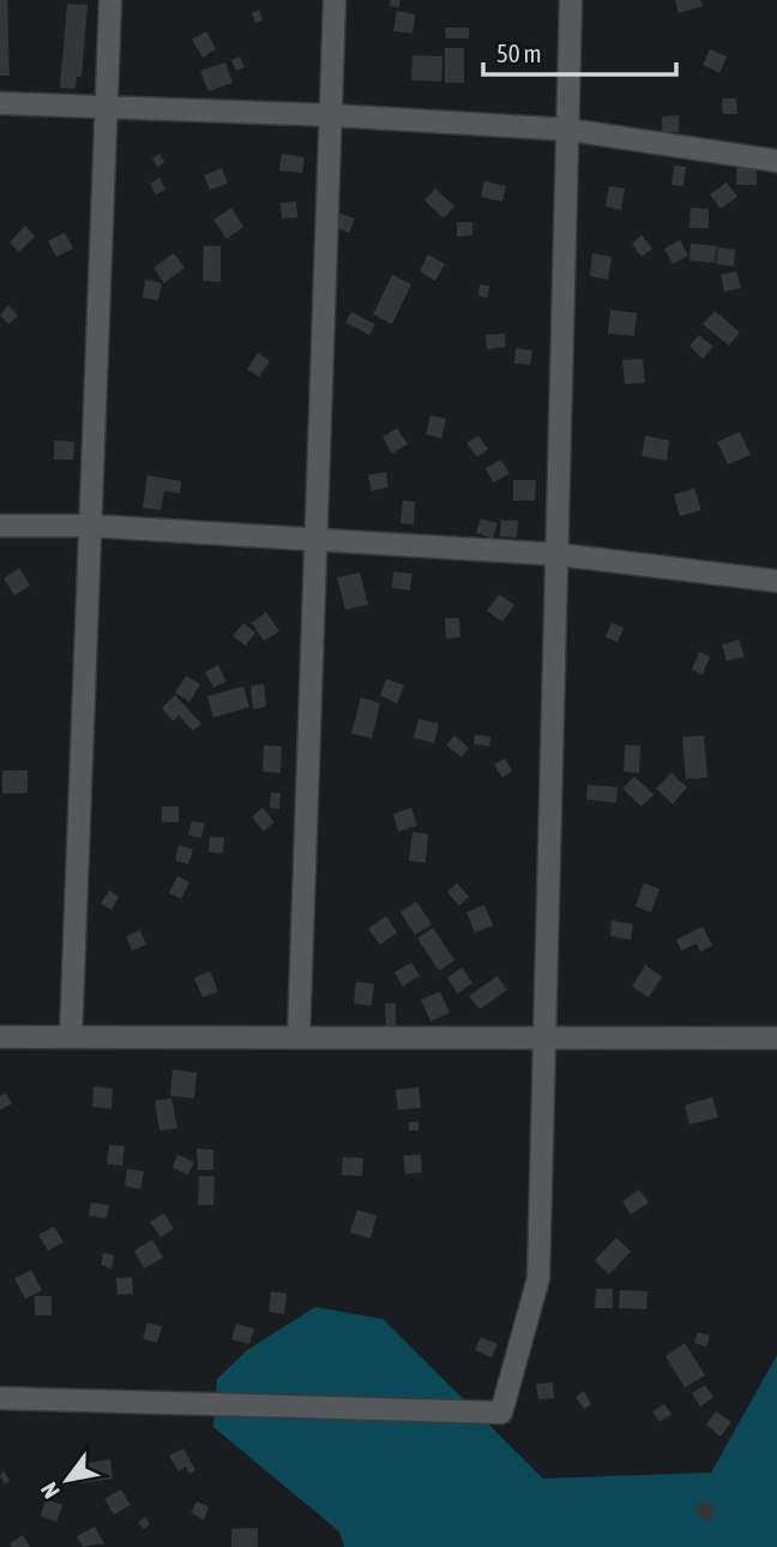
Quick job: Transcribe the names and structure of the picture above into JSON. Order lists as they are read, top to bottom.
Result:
{
  "scale_bar": "50 m",
  "north": "bottom left"
}
